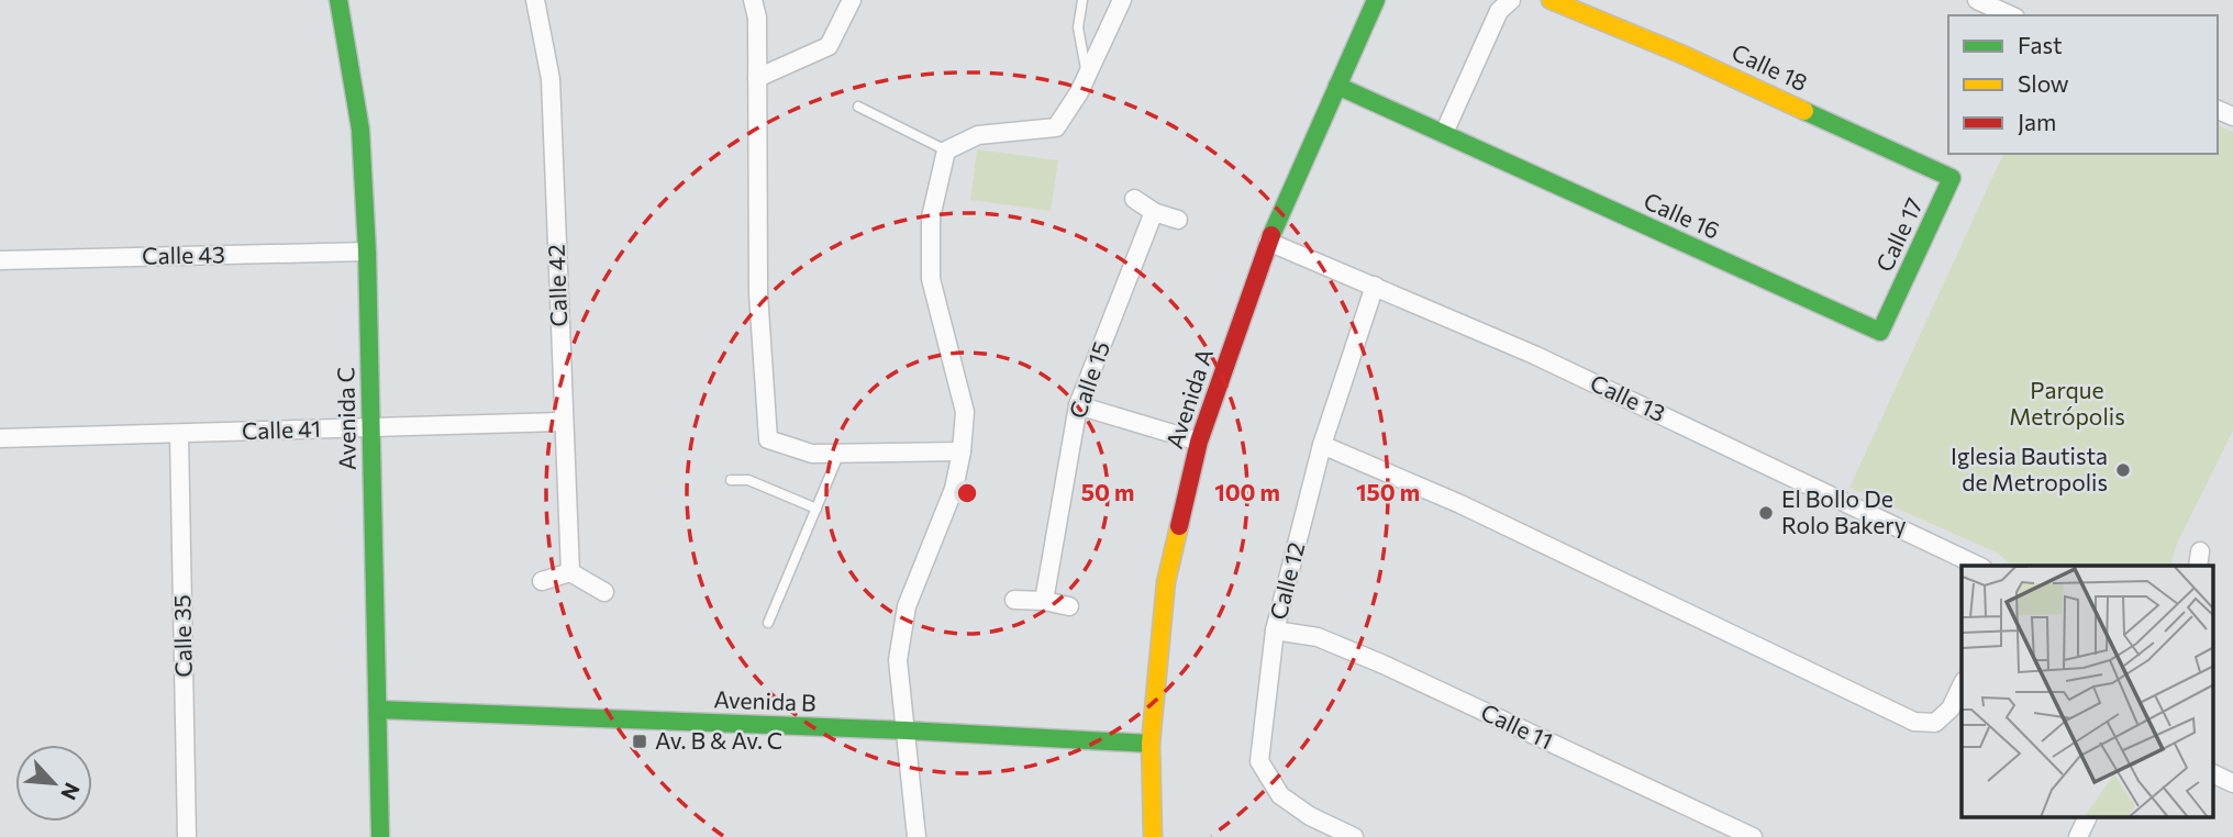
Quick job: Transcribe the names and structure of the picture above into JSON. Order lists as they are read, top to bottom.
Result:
{
  "streets": {
    "street": [
      "Calle 18",
      "Calle 16",
      "Calle 17",
      "Calle 43",
      "Calle 42",
      "Calle 15",
      "Avenida A",
      "Calle 13",
      "Avenida C",
      "Calle 41",
      "Calle 12",
      "Calle 35",
      "Avenida B",
      "Calle 11"
    ]
  },
  "crossings": [
    ["Calle 18", "Calle 17"],
    ["Calle 16", "Calle 17"],
    ["Calle 43", "Avenida C"],
    ["Calle 42", "Calle 41"],
    ["Avenida A", "Calle 13"],
    ["Avenida A", "Avenida B"],
    ["Calle 13", "Calle 12"],
    ["Avenida C", "Calle 41"],
    ["Avenida C", "Avenida B"],
    ["Calle 41", "Calle 35"],
    ["Calle 12", "Calle 11"]
  ],
  "parks": ["Parque Metrópolis"],
  "places": {
    "other": ["Iglesia Bautista de Metropolis", "El Bollo De Rolo Bakery"],
    "transit": ["Av. B & Av. C"]
  },
  "legend": ["Fast", "Slow", "Jam"],
  "north": "bottom right",
  "rings": ["50 m", "100 m", "150 m"]
}
